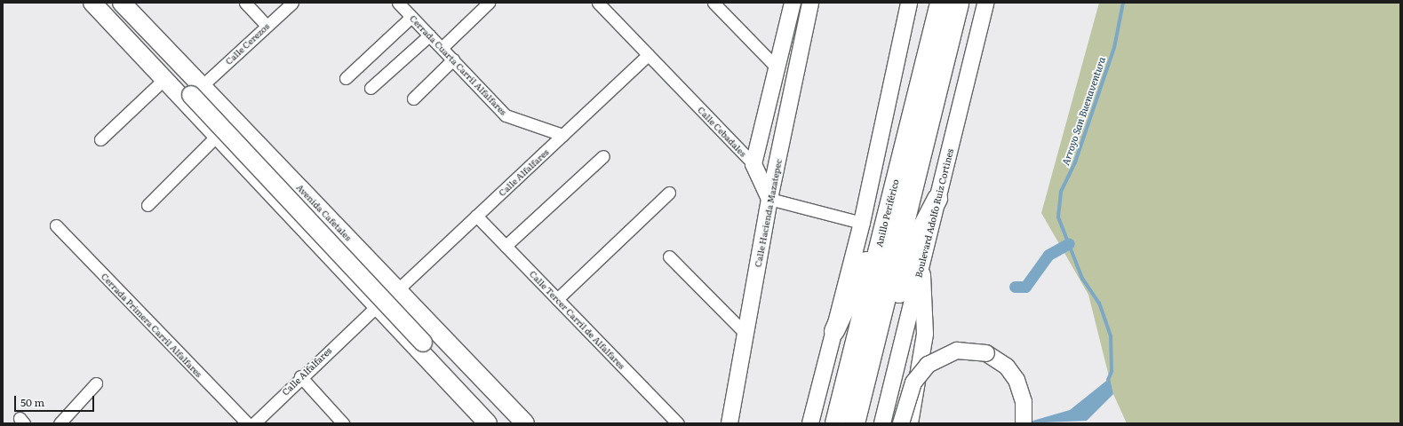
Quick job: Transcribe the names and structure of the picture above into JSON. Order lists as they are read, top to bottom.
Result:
{
  "streets": {
    "highway": ["Anillo Periférico"],
    "main road": [
      "Calle Cebadales",
      "Avenida Cafetales",
      "Calle Hacienda Mazatepec",
      "Boulevard Adolfo Ruiz Cortines"
    ],
    "street": [
      "Calle Cerezos",
      "Cerrada Cuarta Carril Alfalfares",
      "Calle Alfalfares",
      "Calle Tercer Carril de Alfalfares",
      "Cerrada Primera Carril Alfalfares"
    ]
  },
  "crossings": [
    ["Calle Cerezos", "Avenida Cafetales"],
    ["Cerrada Cuarta Carril Alfalfares", "Calle Alfalfares"],
    ["Calle Cebadales", "Calle Alfalfares"],
    ["Calle Cebadales", "Calle Hacienda Mazatepec"],
    ["Calle Alfalfares", "Avenida Cafetales"],
    ["Calle Alfalfares", "Calle Tercer Carril de Alfalfares"]
  ],
  "water": ["Arroyo San Buenaventura"],
  "scale_bar": "50 m"
}
